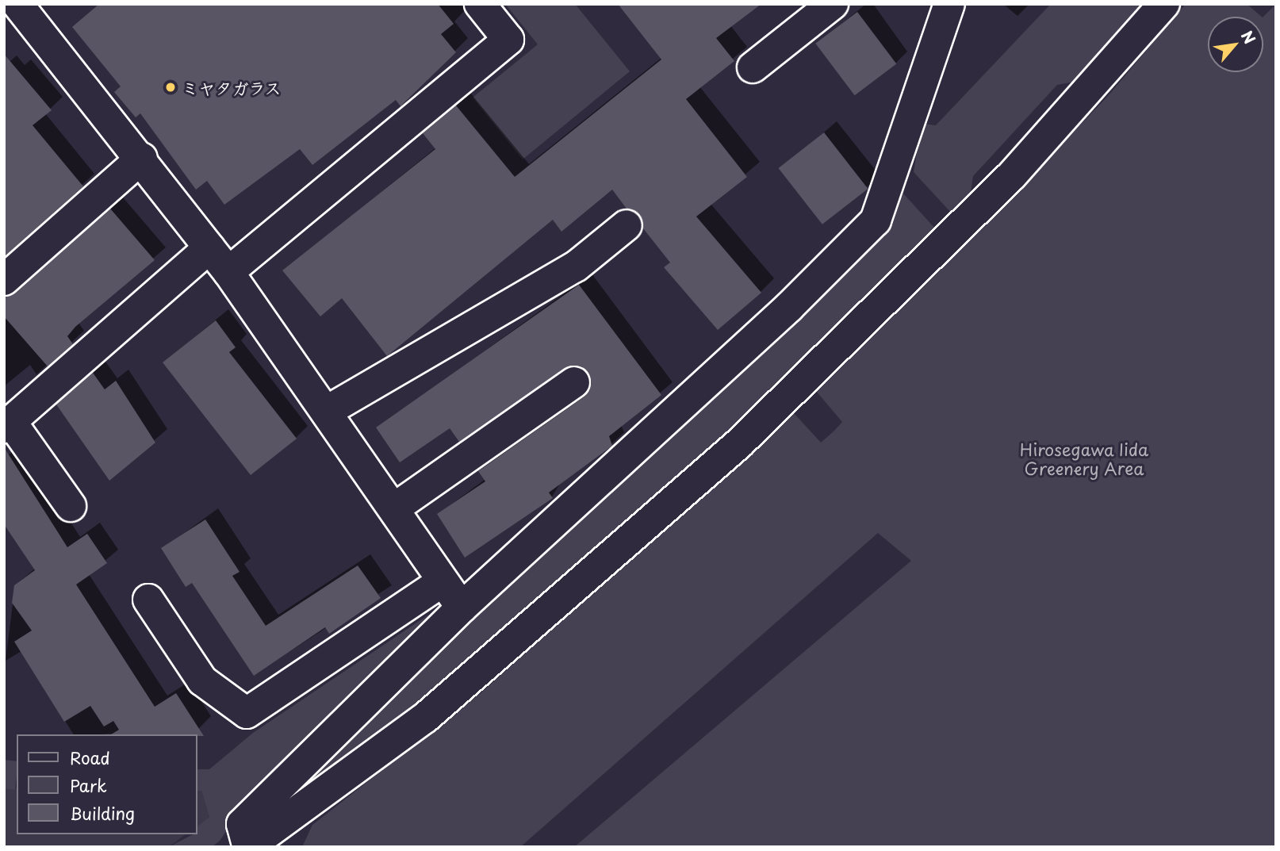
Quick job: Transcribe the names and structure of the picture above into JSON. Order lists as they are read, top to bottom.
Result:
{
  "parks": ["Hirosegawa Iida Greenery Area"],
  "places": ["ミヤタガラス"],
  "legend": ["Road", "Park", "Building"],
  "north": "top right"
}
